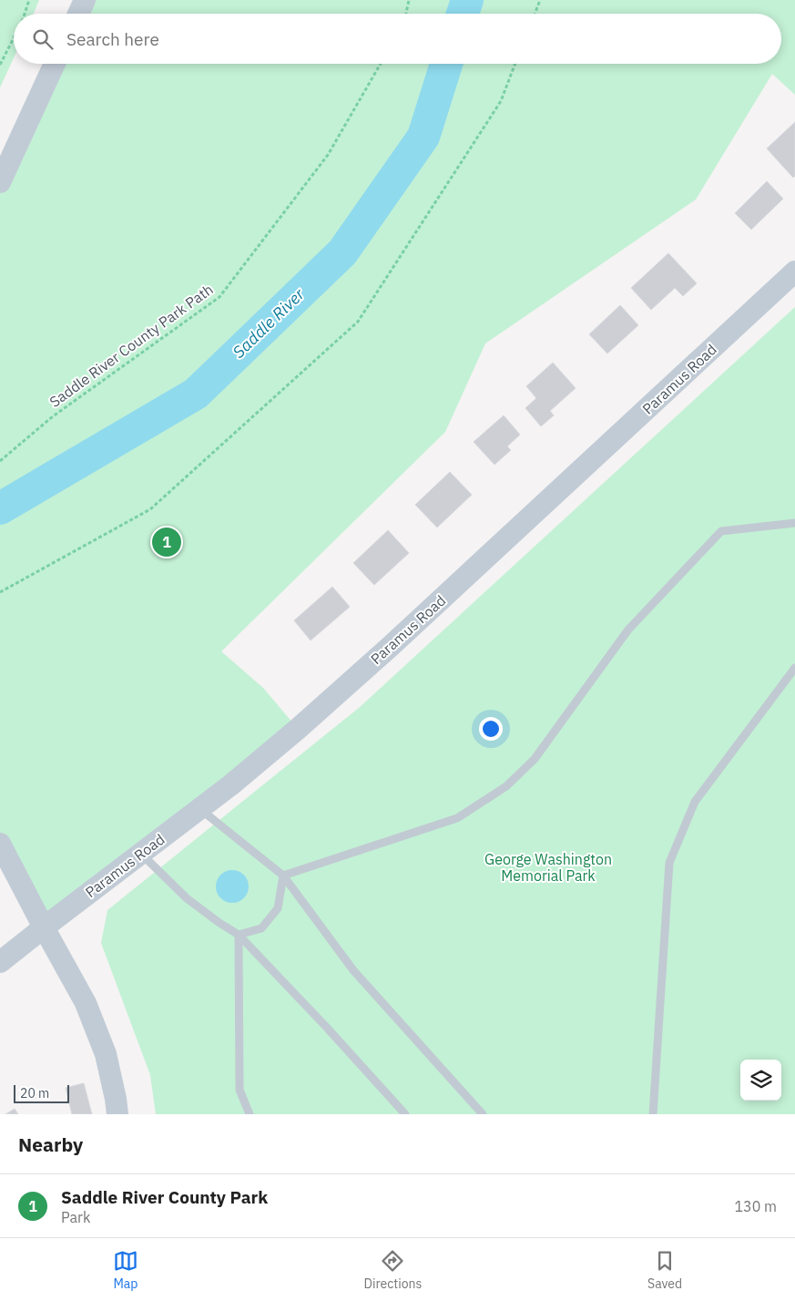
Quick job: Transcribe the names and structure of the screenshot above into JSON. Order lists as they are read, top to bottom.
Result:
{
  "streets": {
    "main road": ["Paramus Road"],
    "path": ["Saddle River County Park Path"]
  },
  "water": ["Saddle River"],
  "parks": ["George Washington Memorial Park"],
  "scale_bar": "20 m",
  "page": {
    "search": "Search here",
    "pins": "1",
    "scale": "20 m",
    "heading": "Nearby",
    "list": [
      {
        "mark": "1",
        "name": "Saddle River County Park",
        "note": "Park",
        "value": "130 m"
      }
    ],
    "nav": ["Map", "Directions", "Saved"]
  }
}
